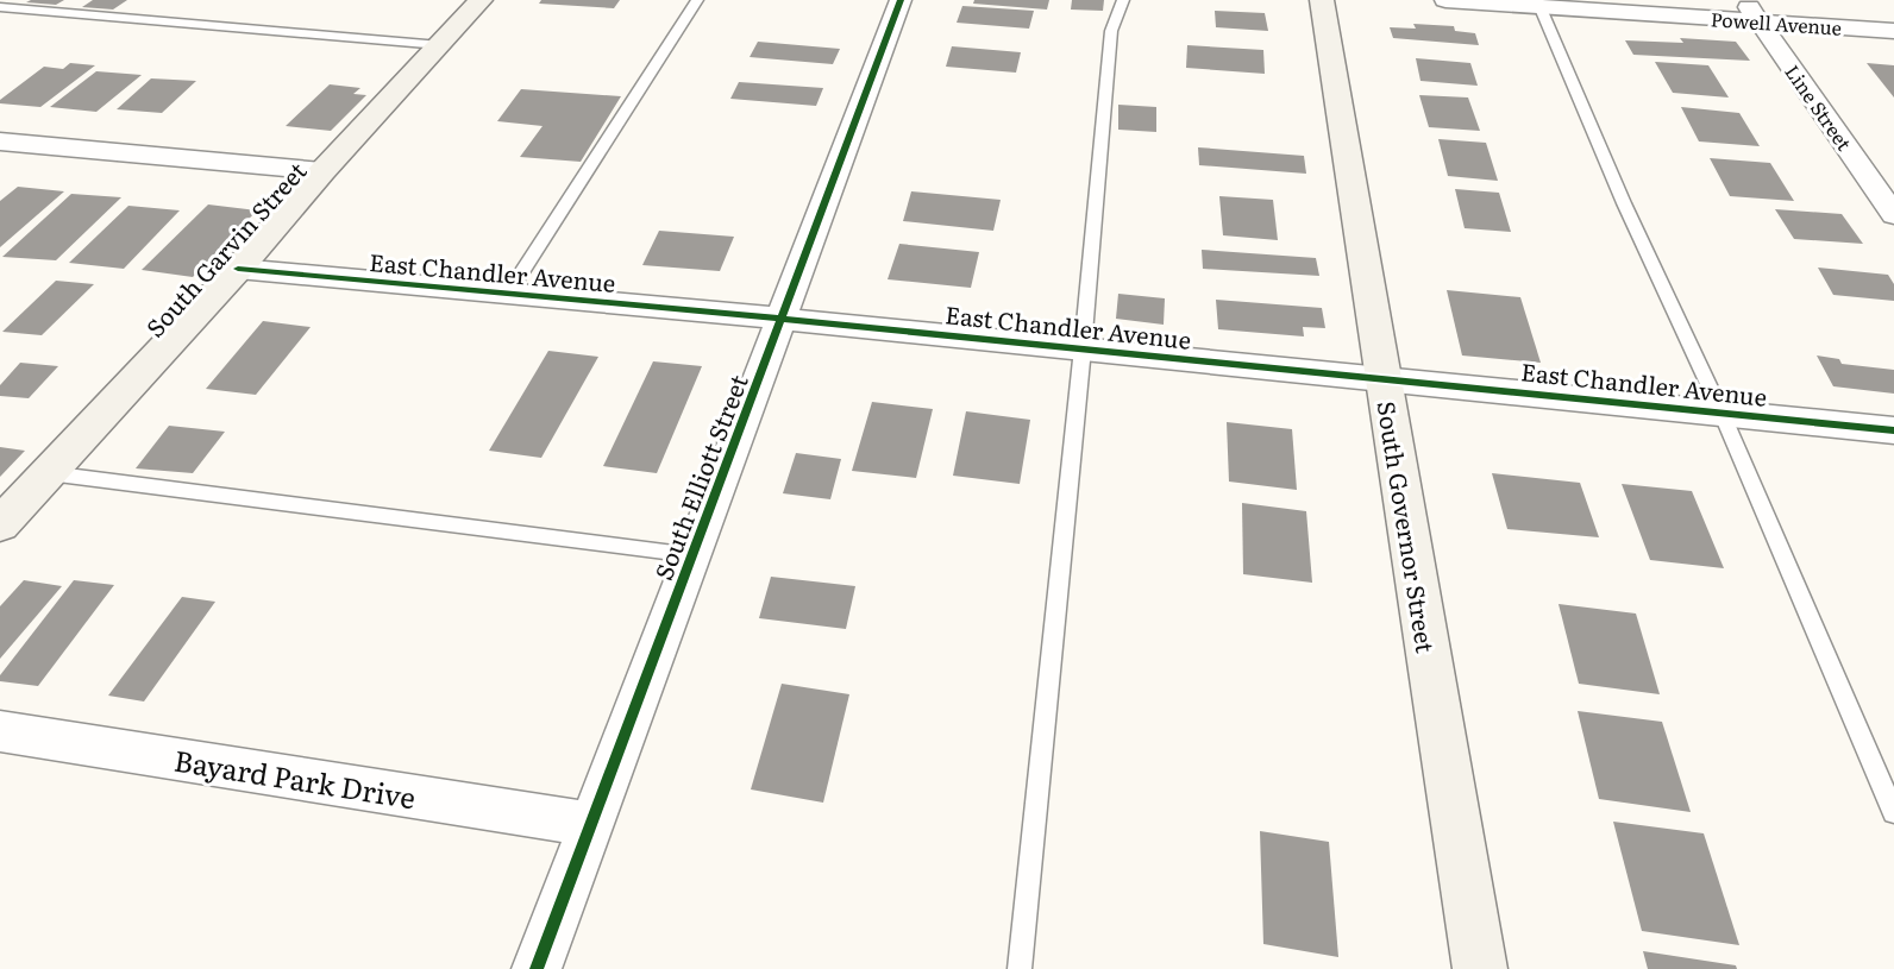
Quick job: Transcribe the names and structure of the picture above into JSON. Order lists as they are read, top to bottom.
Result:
{
  "streets": {
    "street": [
      "Powell Avenue",
      "Line Street",
      "South Garvin Street",
      "East Chandler Avenue",
      "South Elliott Street",
      "South Governor Street",
      "Bayard Park Drive"
    ]
  },
  "crossings": [
    ["Powell Avenue", "Line Street"],
    ["South Garvin Street", "East Chandler Avenue"],
    ["East Chandler Avenue", "South Elliott Street"],
    ["East Chandler Avenue", "South Governor Street"],
    ["South Elliott Street", "Bayard Park Drive"]
  ]
}
